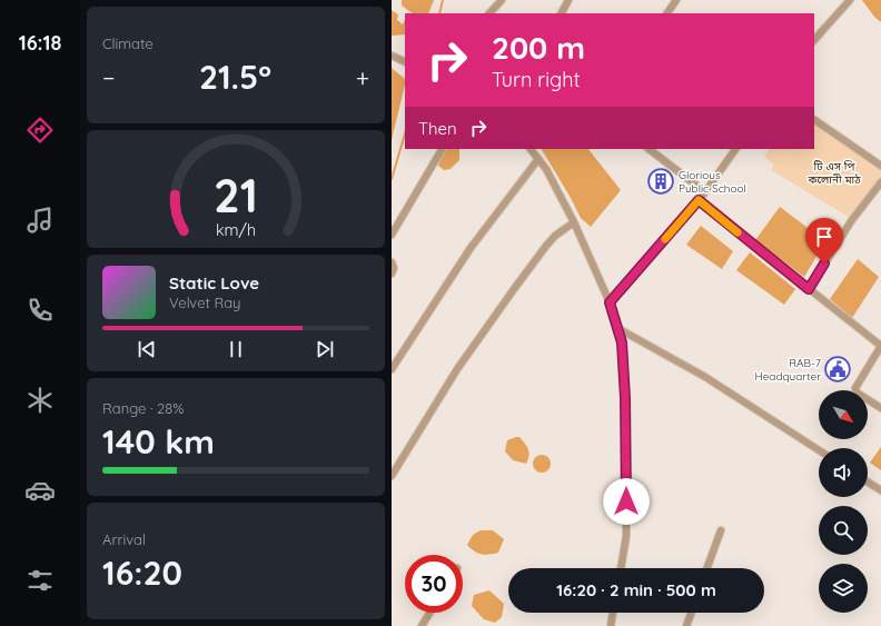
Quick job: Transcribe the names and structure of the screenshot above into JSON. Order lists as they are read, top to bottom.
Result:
{
  "parks": ["টি এস পি কলোনী মাঠ"],
  "places": {
    "building": ["Glorious Public School"],
    "public building": ["RAB-7 Headquarter"]
  },
  "north": "bottom right",
  "page": {
    "tabs": "16:18",
    "tile": [
      "Climate",
      ["Range · 28%", "140 km"],
      ["Arrival", "16:20"]
    ],
    "turn": ["200 m", "Turn right"],
    "heat": ["−", "21.5°", "+"],
    "then": "Then",
    "song": ["Static Love", "Velvet Ray"],
    "limit": "30",
    "trip": "16:20 · 2 min · 500 m",
    "gauge": ["21", "km/h"]
  }
}
